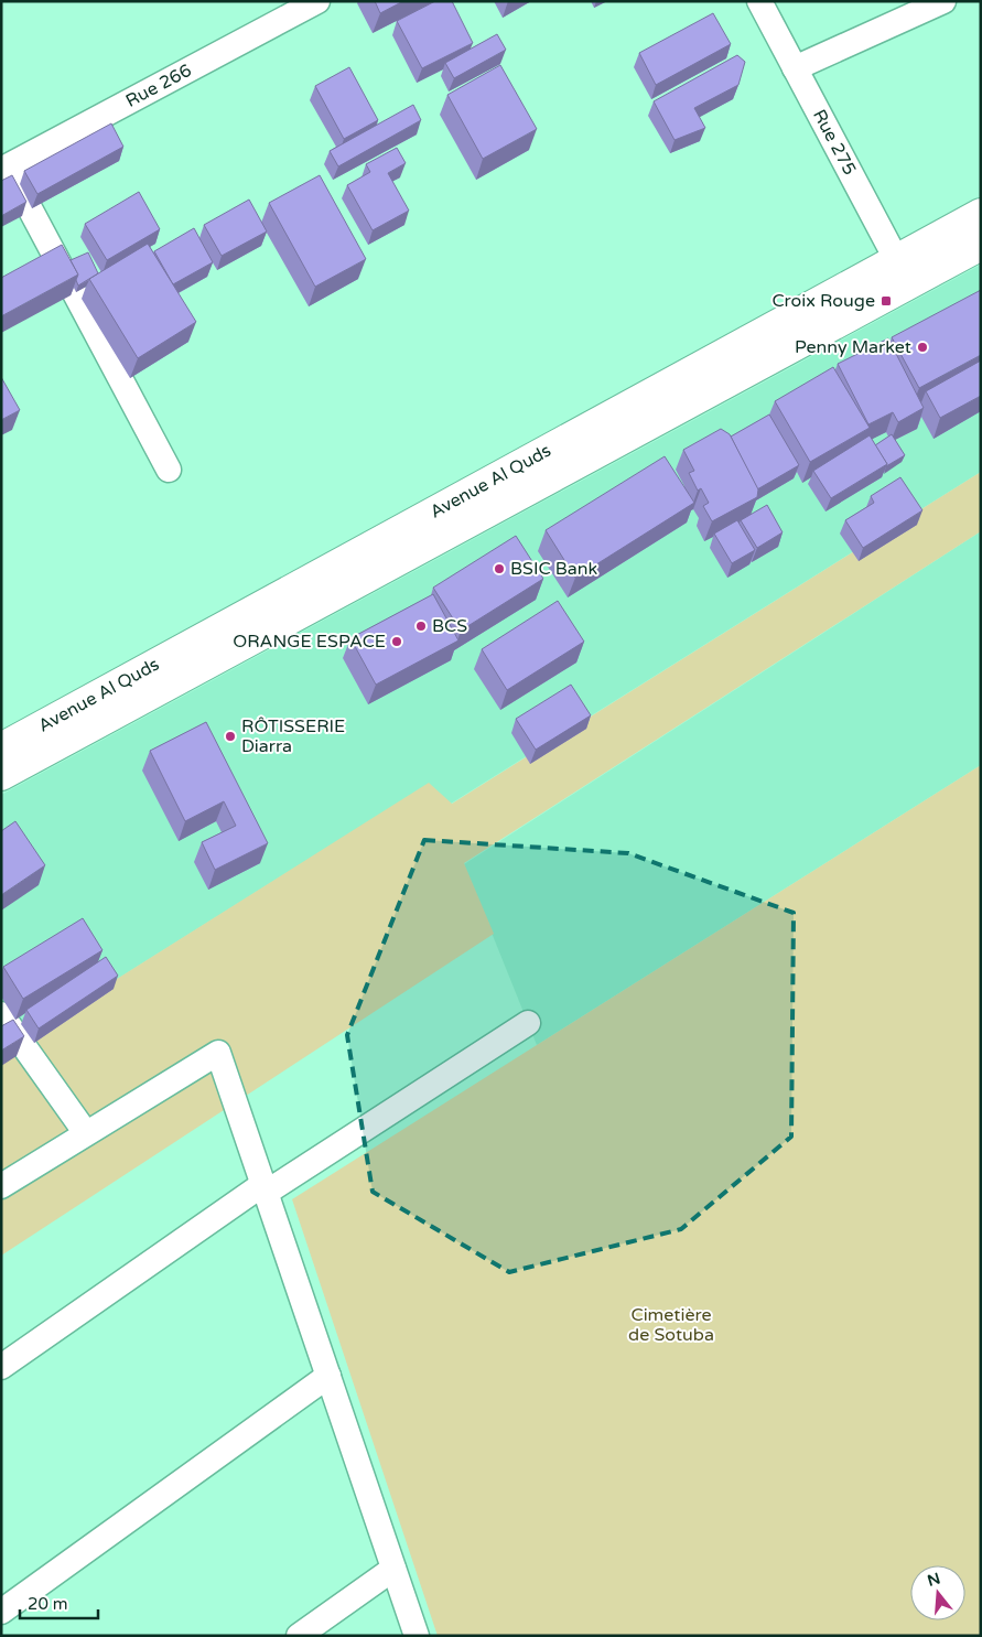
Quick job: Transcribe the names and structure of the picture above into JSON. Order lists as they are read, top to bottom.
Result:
{
  "streets": {
    "main road": ["Avenue Al Quds"],
    "street": ["Rue 266", "Rue 275"]
  },
  "crossings": [
    ["Rue 275", "Avenue Al Quds"]
  ],
  "parks": ["Cimetière de Sotuba"],
  "places": {
    "transit": ["Croix Rouge"],
    "other": [
      "Penny Market",
      "BSIC Bank",
      "BCS",
      "ORANGE ESPACE",
      "RÔTISSERIE Diarra"
    ]
  },
  "scale_bar": "20 m",
  "north": "top"
}
